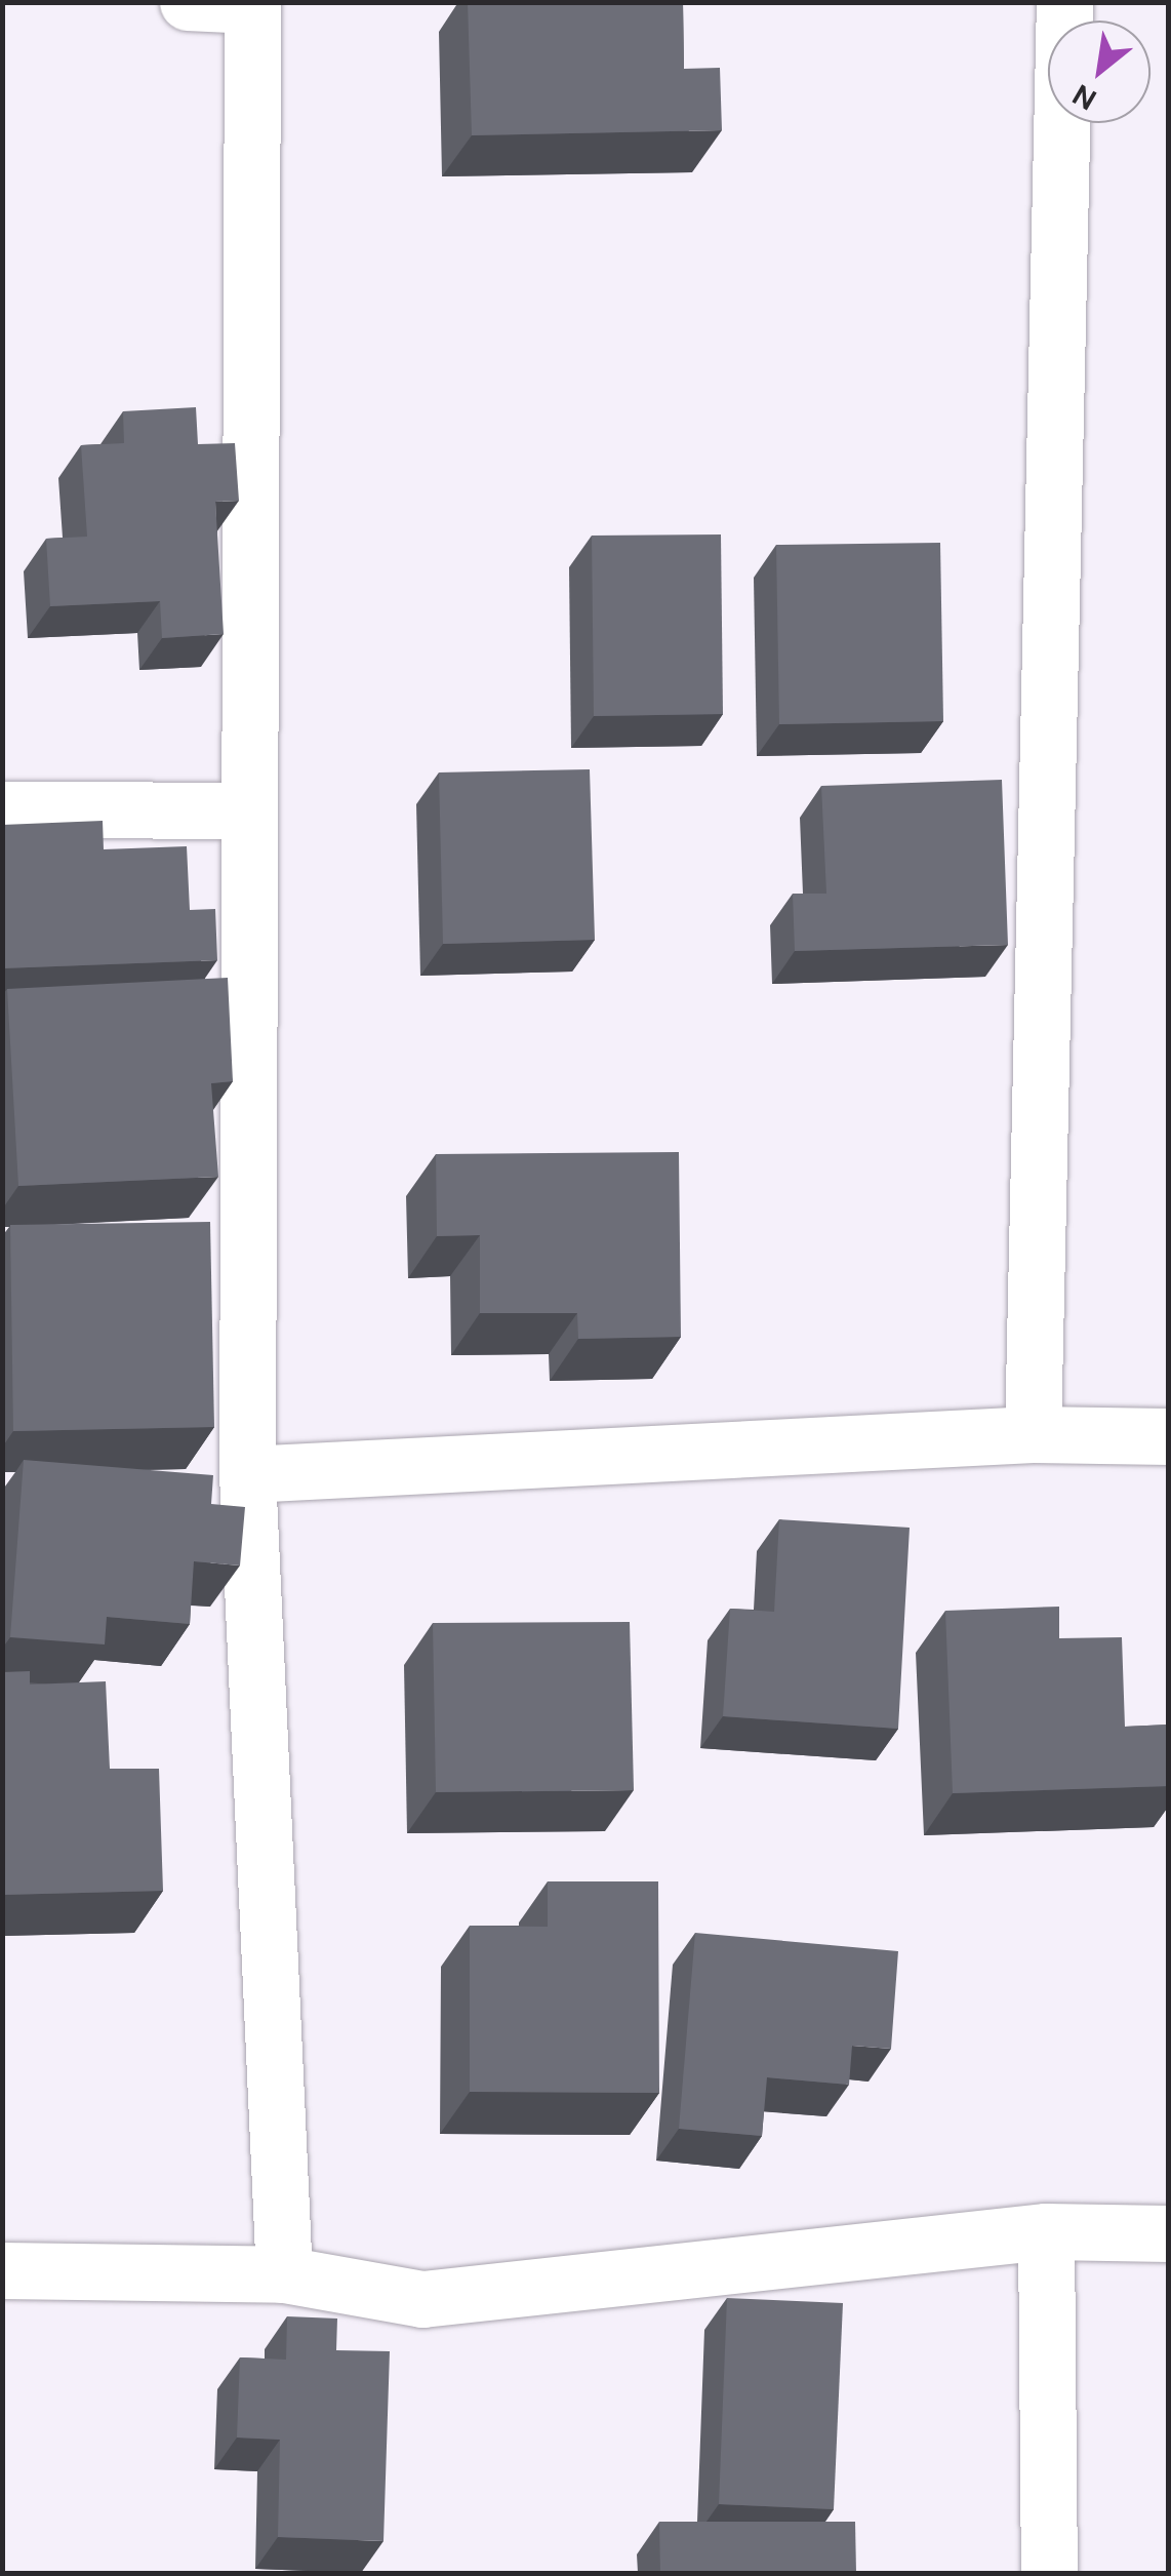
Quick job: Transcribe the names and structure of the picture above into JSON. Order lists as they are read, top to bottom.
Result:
{
  "north": "bottom left"
}
